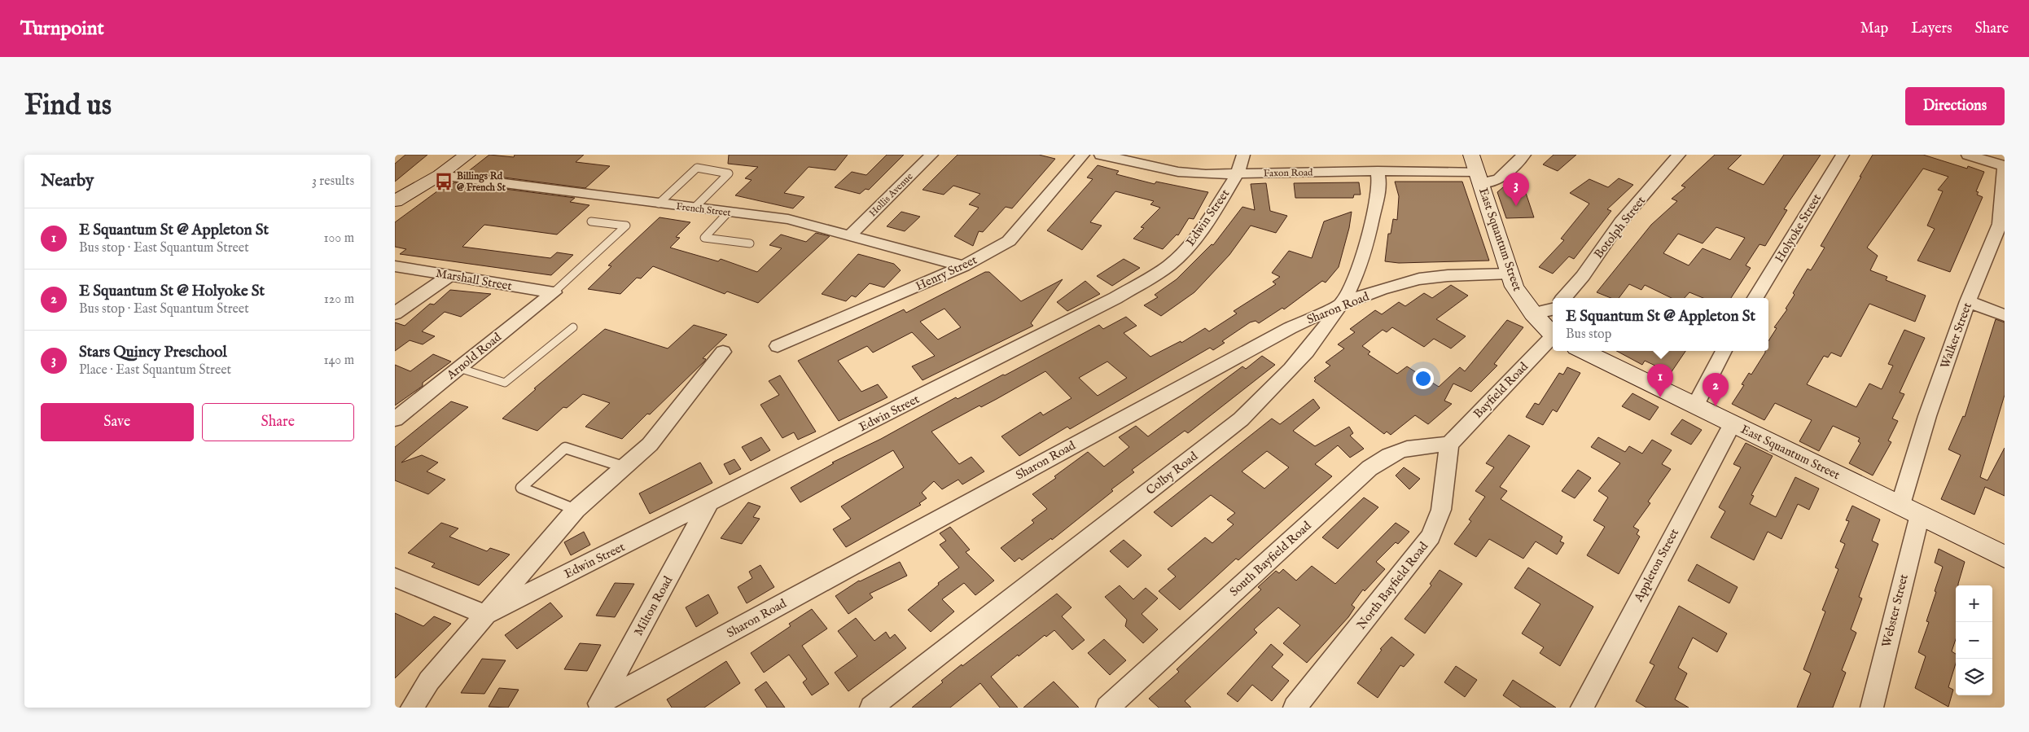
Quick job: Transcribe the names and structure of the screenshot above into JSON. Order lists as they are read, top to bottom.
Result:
{
  "streets": {
    "main road": ["East Squantum Street"],
    "street": [
      "Faxon Road",
      "Hollis Avenue",
      "French Street",
      "Edwin Street",
      "Botolph Street",
      "Holyoke Street",
      "Henry Street",
      "Marshall Street",
      "Sharon Road",
      "Walker Street",
      "Arnold Road",
      "Bayfield Road",
      "Colby Road",
      "South Bayfield Road",
      "Appleton Street",
      "North Bayfield Road",
      "Milton Road",
      "Webster Street"
    ]
  },
  "crossings": [
    ["Faxon Road", "Edwin Street"],
    ["Faxon Road", "East Squantum Street"],
    ["Faxon Road", "Colby Road"],
    ["Hollis Avenue", "French Street"],
    ["French Street", "Henry Street"],
    ["Edwin Street", "Milton Road"],
    ["East Squantum Street", "Sharon Road"],
    ["East Squantum Street", "Walker Street"],
    ["East Squantum Street", "Appleton Street"],
    ["East Squantum Street", "Webster Street"],
    ["Marshall Street", "Arnold Road"],
    ["Sharon Road", "Colby Road"],
    ["Sharon Road", "Milton Road"],
    ["Walker Street", "Webster Street"],
    ["Bayfield Road", "South Bayfield Road"],
    ["Bayfield Road", "North Bayfield Road"],
    ["South Bayfield Road", "North Bayfield Road"]
  ],
  "places": {
    "bus stop": ["Billings Rd @ French St"]
  },
  "page": {
    "header": "Turnpoint",
    "nav": ["Map", "Layers", "Share"],
    "buttons": [
      "Directions",
      ["Save", "Share"]
    ],
    "title": "Find us",
    "heading": ["Nearby", "3 results"],
    "pins": ["3", "1", "2"],
    "list": [
      {
        "mark": "1",
        "name": "E Squantum St @ Appleton St",
        "note": "Bus stop · East Squantum Street",
        "value": "100 m"
      },
      {
        "mark": "2",
        "name": "E Squantum St @ Holyoke St",
        "note": "Bus stop · East Squantum Street",
        "value": "120 m"
      },
      {
        "mark": "3",
        "name": "Stars Quincy Preschool",
        "note": "Place · East Squantum Street",
        "value": "140 m"
      }
    ],
    "popup": ["E Squantum St @ Appleton St", "Bus stop"],
    "map_buttons": ["+", "−"]
  }
}
